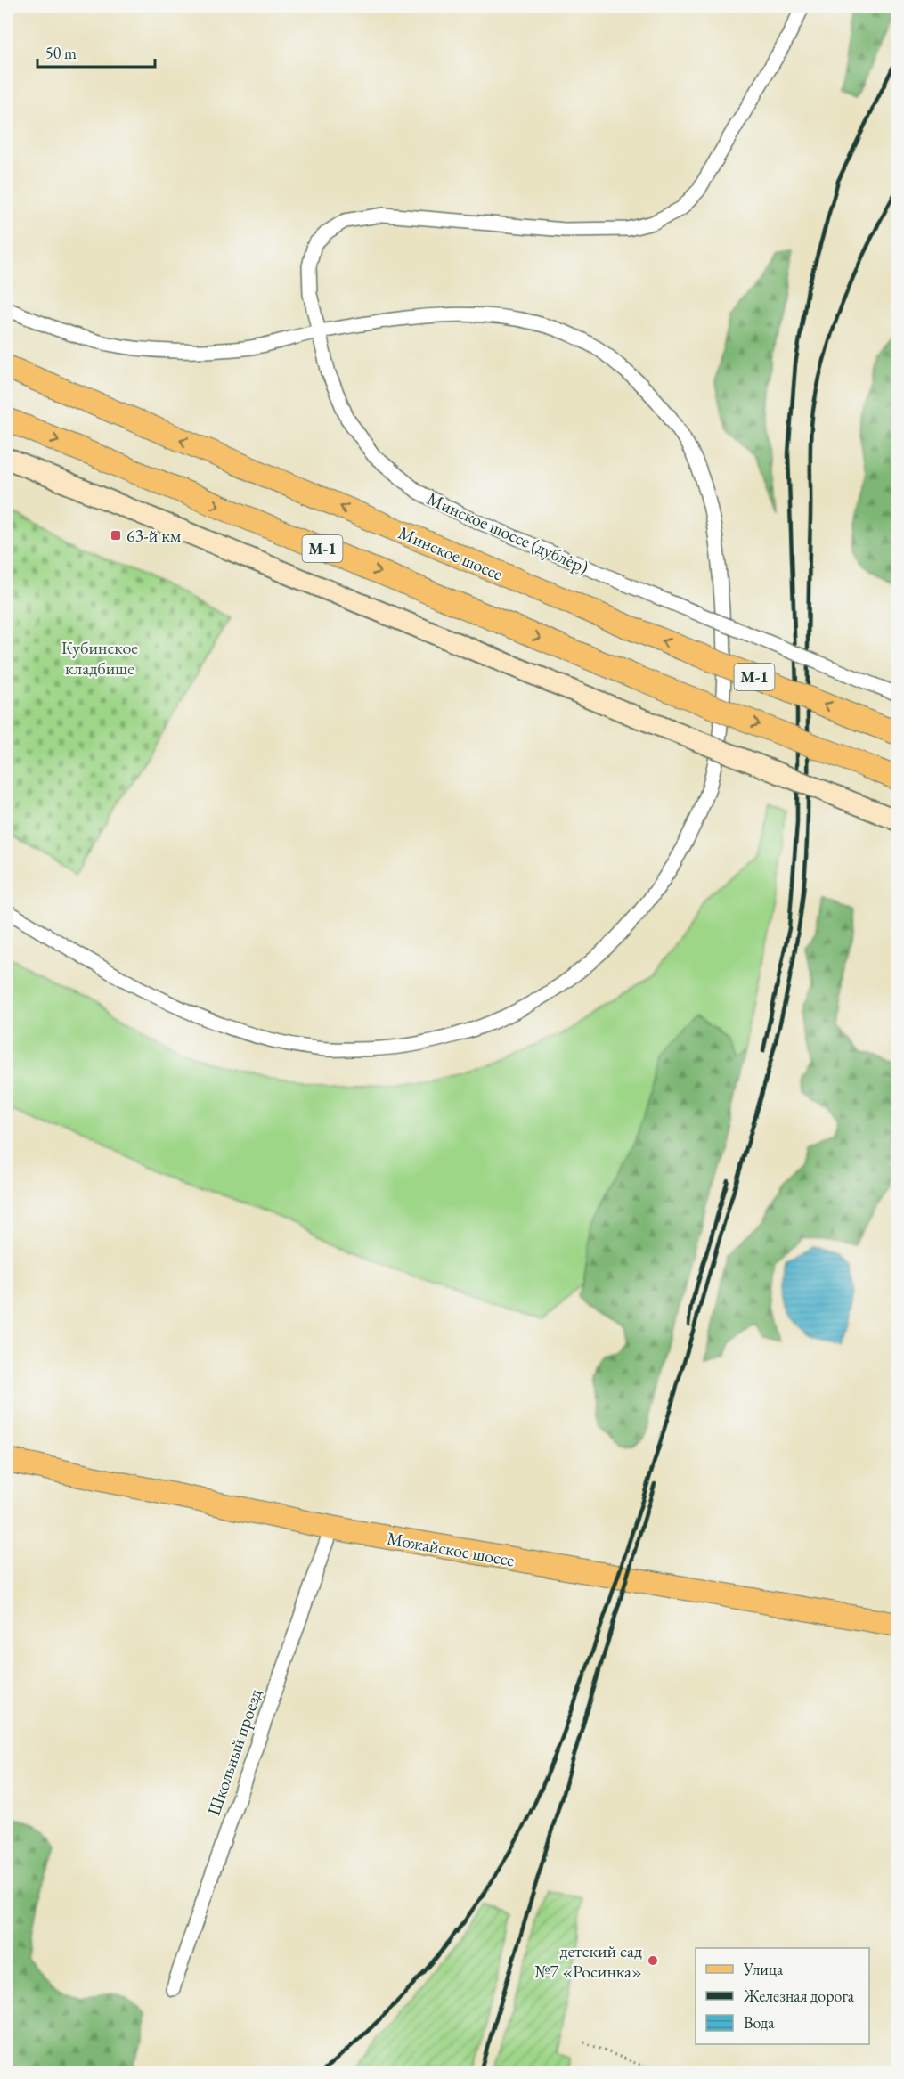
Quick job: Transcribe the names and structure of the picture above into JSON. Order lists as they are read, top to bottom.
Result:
{
  "streets": {
    "main road": ["М-1", "Минское шоссе", "Можайское шоссе"],
    "street": ["Минское шоссе (дублёр)", "Школьный проезд"]
  },
  "crossings": [
    ["Можайское шоссе", "Школьный проезд"]
  ],
  "parks": ["Кубинское кладбище"],
  "places": {
    "transit": ["63-й км"],
    "other": ["детский сад №7 «Росинка»"]
  },
  "legend": ["Улица", "Железная дорога", "Вода"],
  "scale_bar": "50 m"
}
